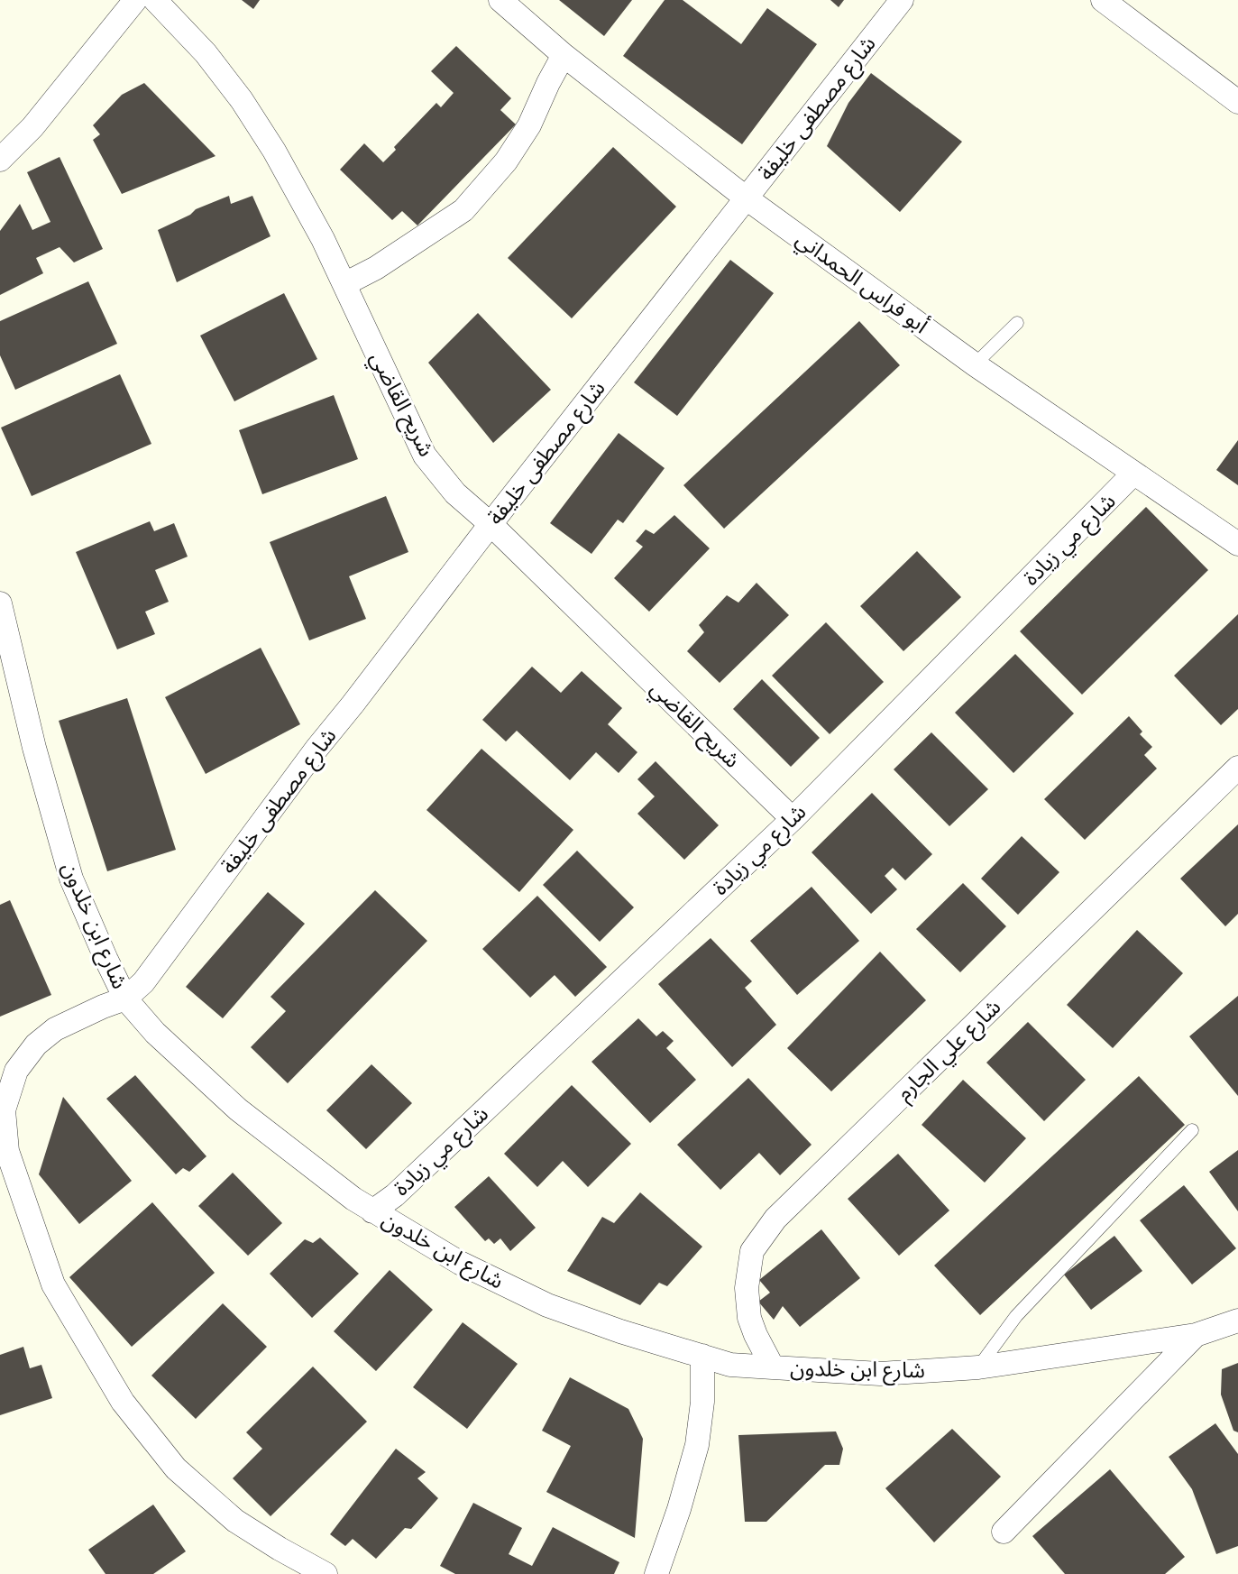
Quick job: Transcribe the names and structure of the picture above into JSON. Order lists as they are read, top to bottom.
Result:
{
  "streets": {
    "street": [
      "شارع مصطفى خليفة",
      "أبو فراس الحمداني",
      "شريح القاضي",
      "شارع مي زيادة",
      "شارع ابن خلدون",
      "شارع علي الجارم"
    ]
  },
  "crossings": [
    ["شارع مصطفى خليفة", "أبو فراس الحمداني"],
    ["شارع مصطفى خليفة", "شريح القاضي"],
    ["شارع مصطفى خليفة", "شارع ابن خلدون"],
    ["أبو فراس الحمداني", "شارع مي زيادة"],
    ["شريح القاضي", "شارع مي زيادة"],
    ["شارع مي زيادة", "شارع ابن خلدون"],
    ["شارع ابن خلدون", "شارع علي الجارم"]
  ]
}
